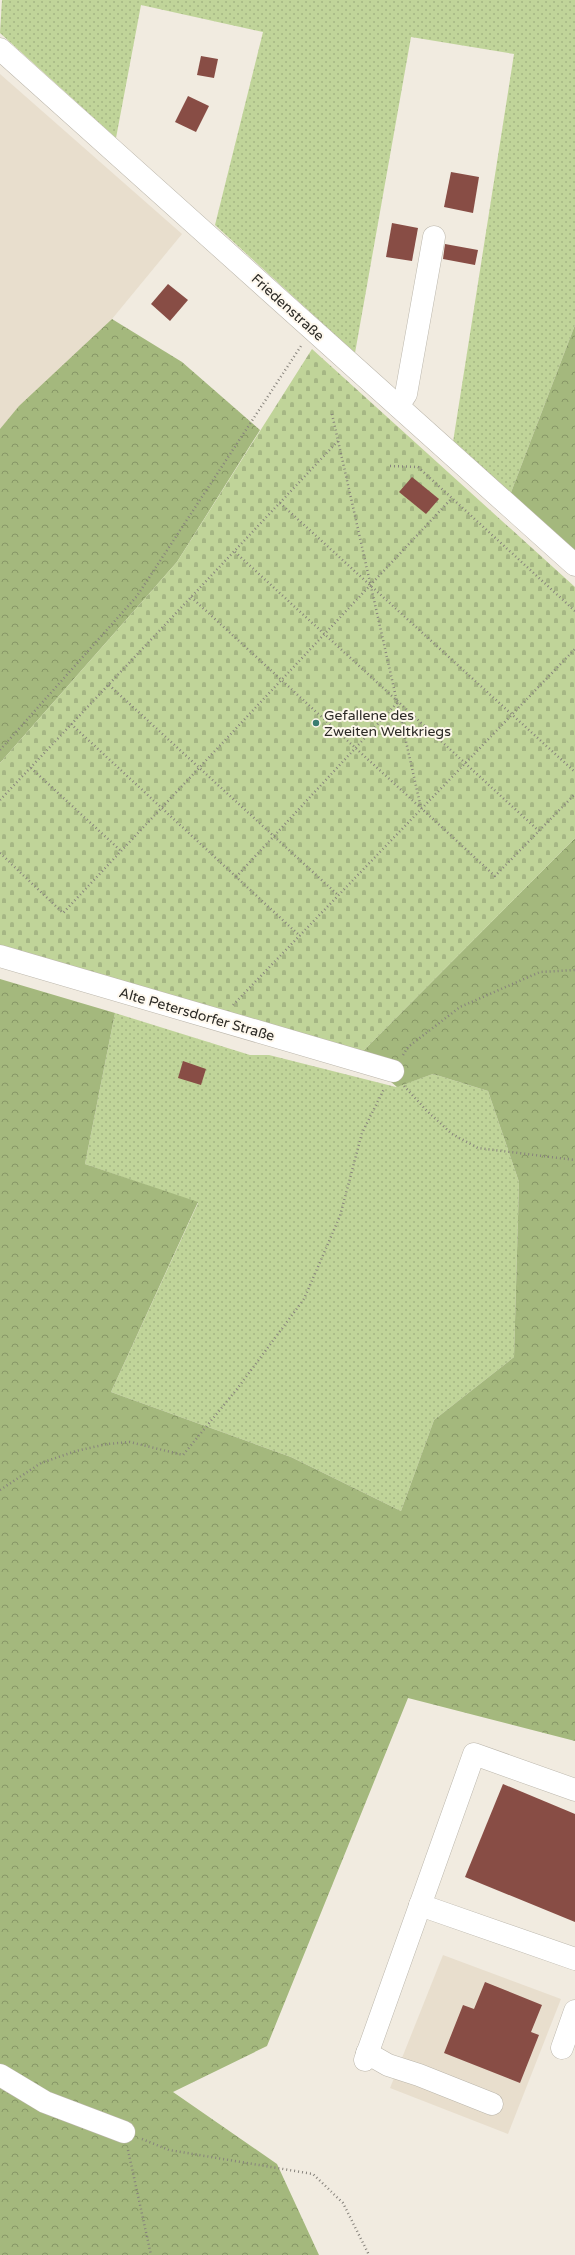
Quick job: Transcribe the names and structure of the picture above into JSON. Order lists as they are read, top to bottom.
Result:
{
  "streets": {
    "street": ["Friedenstraße", "Alte Petersdorfer Straße"]
  },
  "places": ["Gefallene des Zweiten Weltkriegs"]
}
